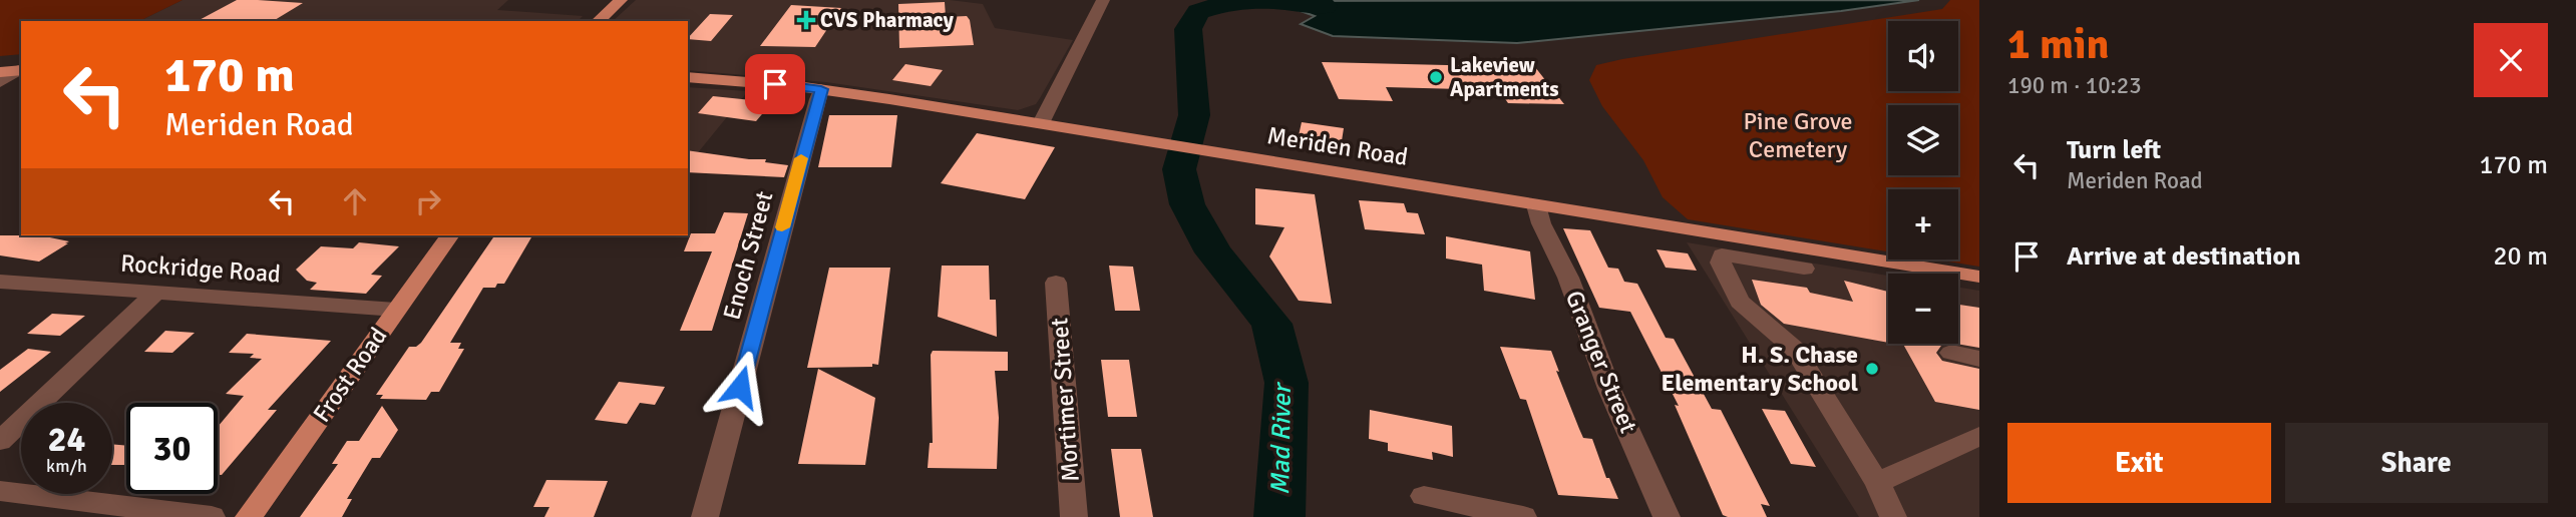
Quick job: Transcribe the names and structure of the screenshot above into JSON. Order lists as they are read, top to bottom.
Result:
{
  "streets": {
    "main road": ["Meriden Road", "Frost Road"],
    "street": [
      "Enoch Street",
      "Rockridge Road",
      "Granger Street",
      "Mortimer Street"
    ]
  },
  "crossings": [
    ["Meriden Road", "Enoch Street"],
    ["Meriden Road", "Granger Street"],
    ["Rockridge Road", "Frost Road"]
  ],
  "water": ["Mad River"],
  "parks": ["Pine Grove Cemetery"],
  "places": {
    "health": ["CVS Pharmacy"],
    "other": ["Lakeview Apartments", "H. S. Chase Elementary School"]
  },
  "page": {
    "heading": ["1 min", "190 m · 10:23"],
    "map_buttons": ["+", "−"],
    "turn": ["170 m", "Meriden Road"],
    "list": [
      {
        "name": "Turn left",
        "note": "Meriden Road",
        "value": "170 m"
      },
      {
        "name": "Arrive at destination",
        "value": "20 m"
      }
    ],
    "speed": "24 km/h",
    "limit": "30",
    "buttons": ["Exit", "Share"]
  }
}
